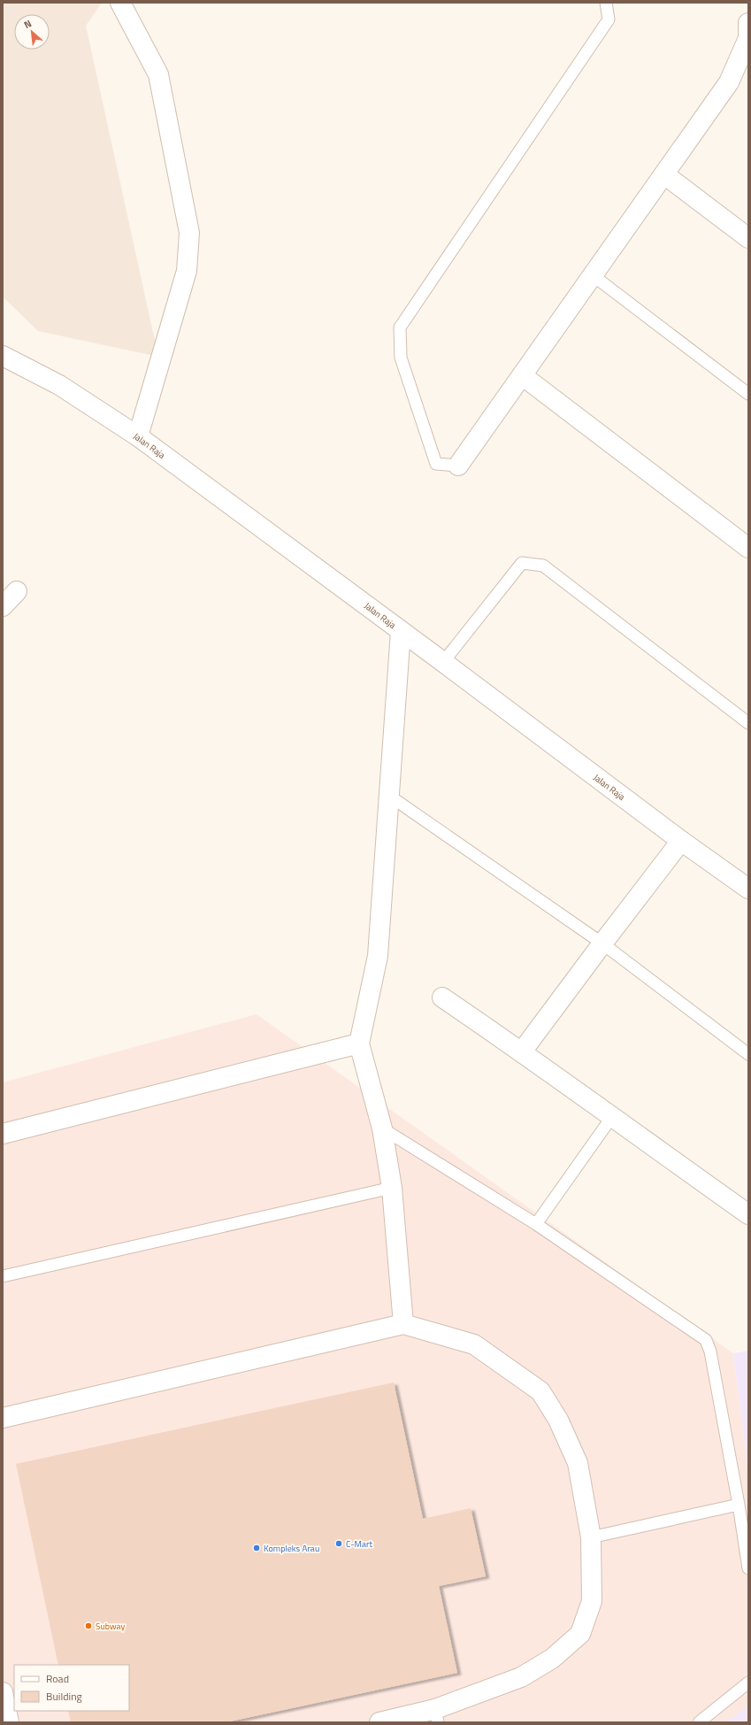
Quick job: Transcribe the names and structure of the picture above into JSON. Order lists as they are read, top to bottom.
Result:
{
  "streets": {
    "street": ["Jalan Raja"]
  },
  "places": ["C-Mart", "Kompleks Arau", "Subway"],
  "legend": ["Road", "Building"],
  "north": "top left"
}
